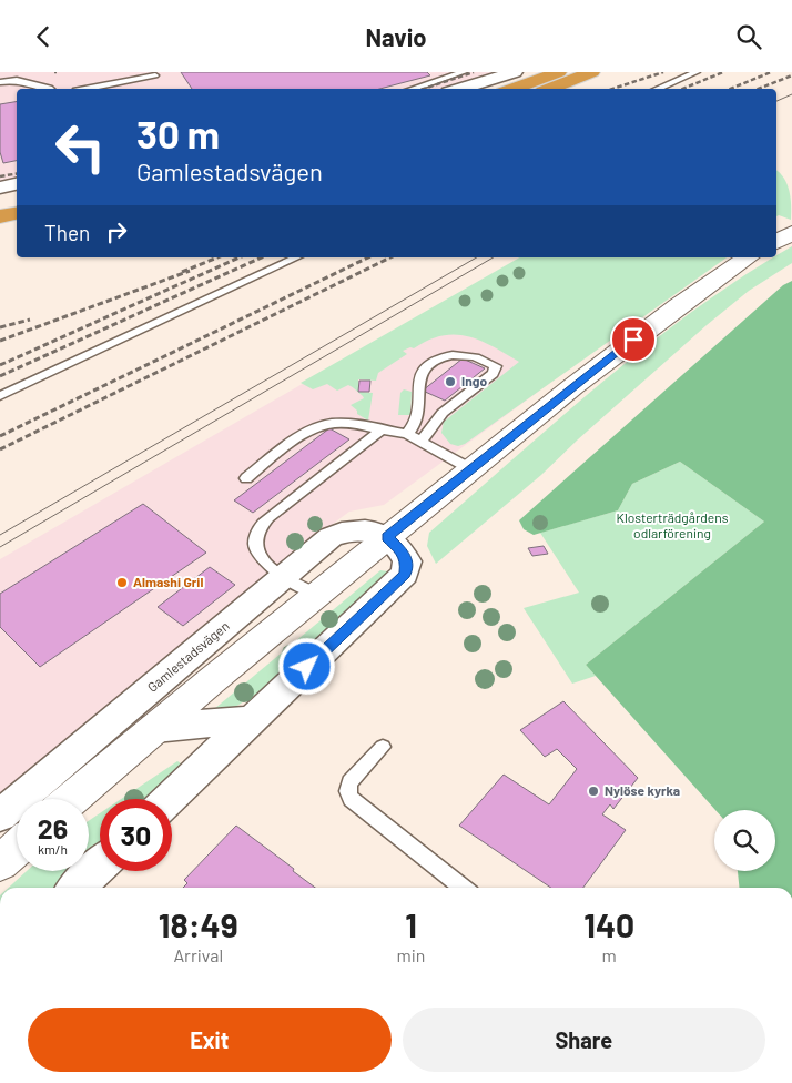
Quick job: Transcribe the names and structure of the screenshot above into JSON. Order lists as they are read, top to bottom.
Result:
{
  "streets": {
    "street": ["Gamlestadsvägen"]
  },
  "parks": ["Klosterträdgårdens odlarförening"],
  "places": ["Ingo", "Almashi Gril", "Nylöse kyrka"],
  "page": {
    "header": "Navio",
    "turn": ["30 m", "Gamlestadsvägen"],
    "then": "Then",
    "speed": "26 km/h",
    "limit": "30",
    "eta": [
      "18:49",
      "Arrival",
      "1",
      "min",
      "140",
      "m"
    ],
    "buttons": ["Exit", "Share"]
  }
}
